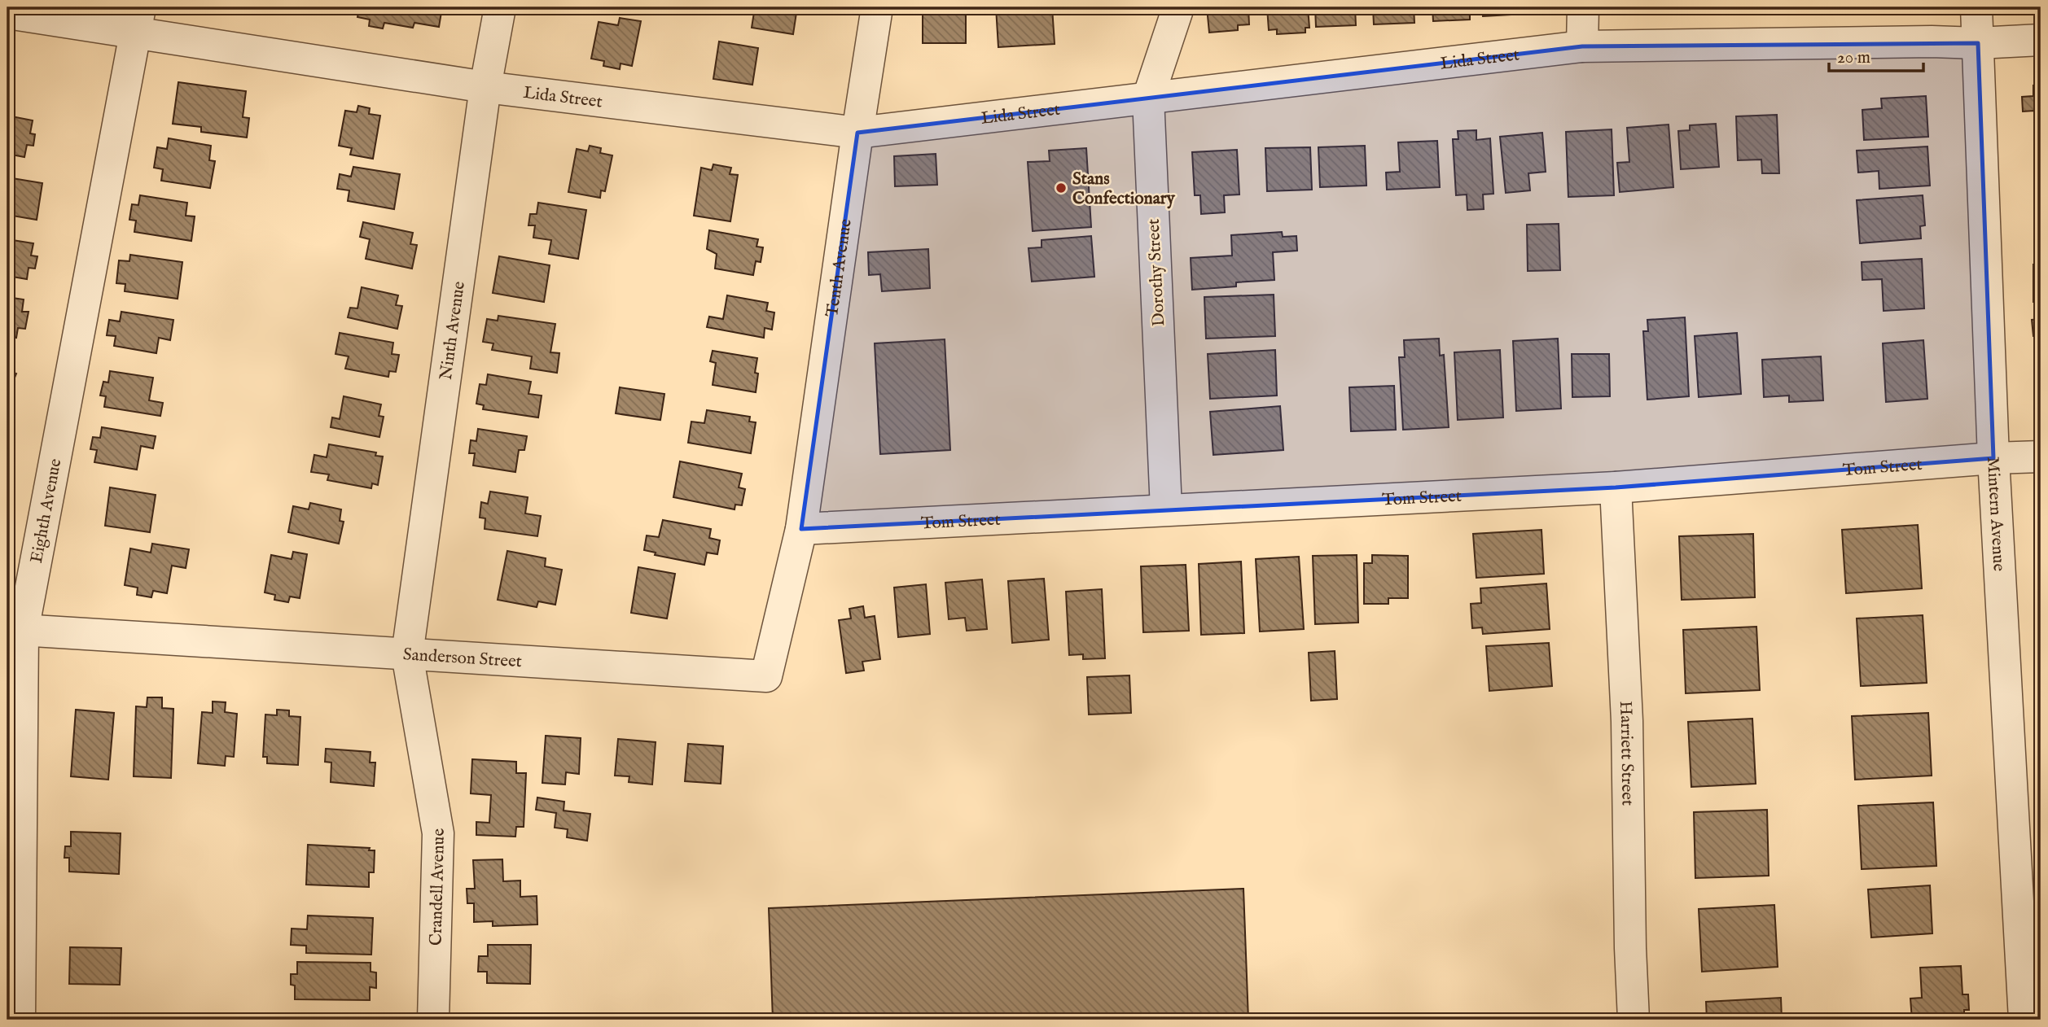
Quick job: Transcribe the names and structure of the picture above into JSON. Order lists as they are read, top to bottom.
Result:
{
  "streets": {
    "street": [
      "Lida Street",
      "Tenth Avenue",
      "Dorothy Street",
      "Ninth Avenue",
      "Tom Street",
      "Eighth Avenue",
      "Mintern Avenue",
      "Sanderson Street",
      "Harriett Street",
      "Crandell Avenue"
    ]
  },
  "crossings": [
    ["Lida Street", "Tenth Avenue"],
    ["Lida Street", "Dorothy Street"],
    ["Lida Street", "Ninth Avenue"],
    ["Lida Street", "Eighth Avenue"],
    ["Lida Street", "Mintern Avenue"],
    ["Tenth Avenue", "Tom Street"],
    ["Tenth Avenue", "Sanderson Street"],
    ["Dorothy Street", "Tom Street"],
    ["Ninth Avenue", "Sanderson Street"],
    ["Ninth Avenue", "Crandell Avenue"],
    ["Tom Street", "Mintern Avenue"],
    ["Tom Street", "Sanderson Street"],
    ["Tom Street", "Harriett Street"],
    ["Eighth Avenue", "Sanderson Street"],
    ["Sanderson Street", "Crandell Avenue"]
  ],
  "places": ["Stans Confectionary"],
  "scale_bar": "20 m"
}
